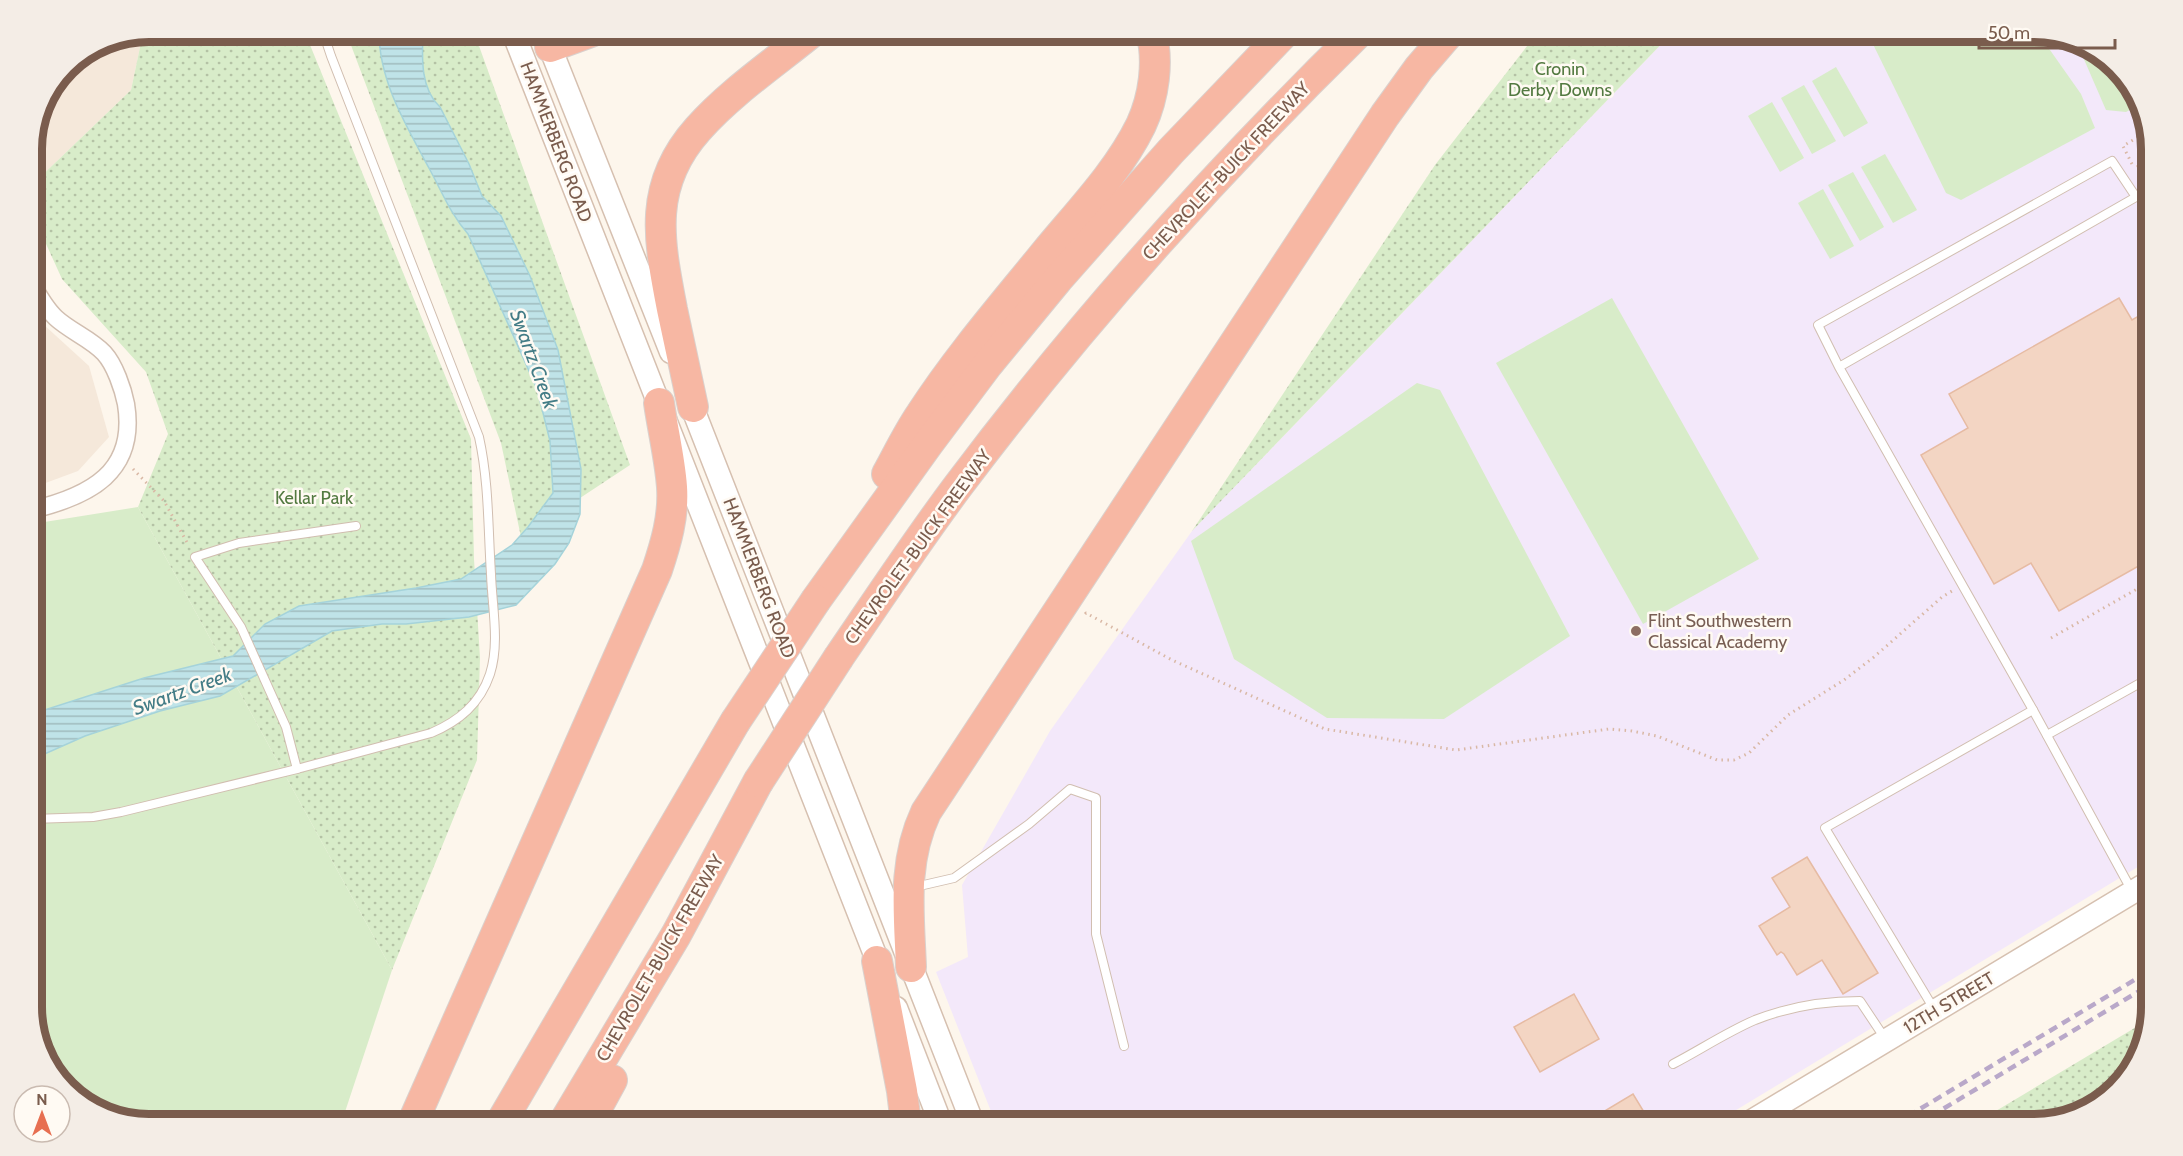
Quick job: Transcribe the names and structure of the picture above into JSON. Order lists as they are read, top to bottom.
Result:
{
  "streets": {
    "highway": ["CHEVROLET-BUICK FREEWAY"],
    "street": ["HAMMERBERG ROAD", "12TH STREET"]
  },
  "water": ["Swartz Creek"],
  "parks": ["Cronin Derby Downs", "Kellar Park"],
  "places": ["Flint Southwestern Classical Academy"],
  "scale_bar": "50 m",
  "north": "top"
}
